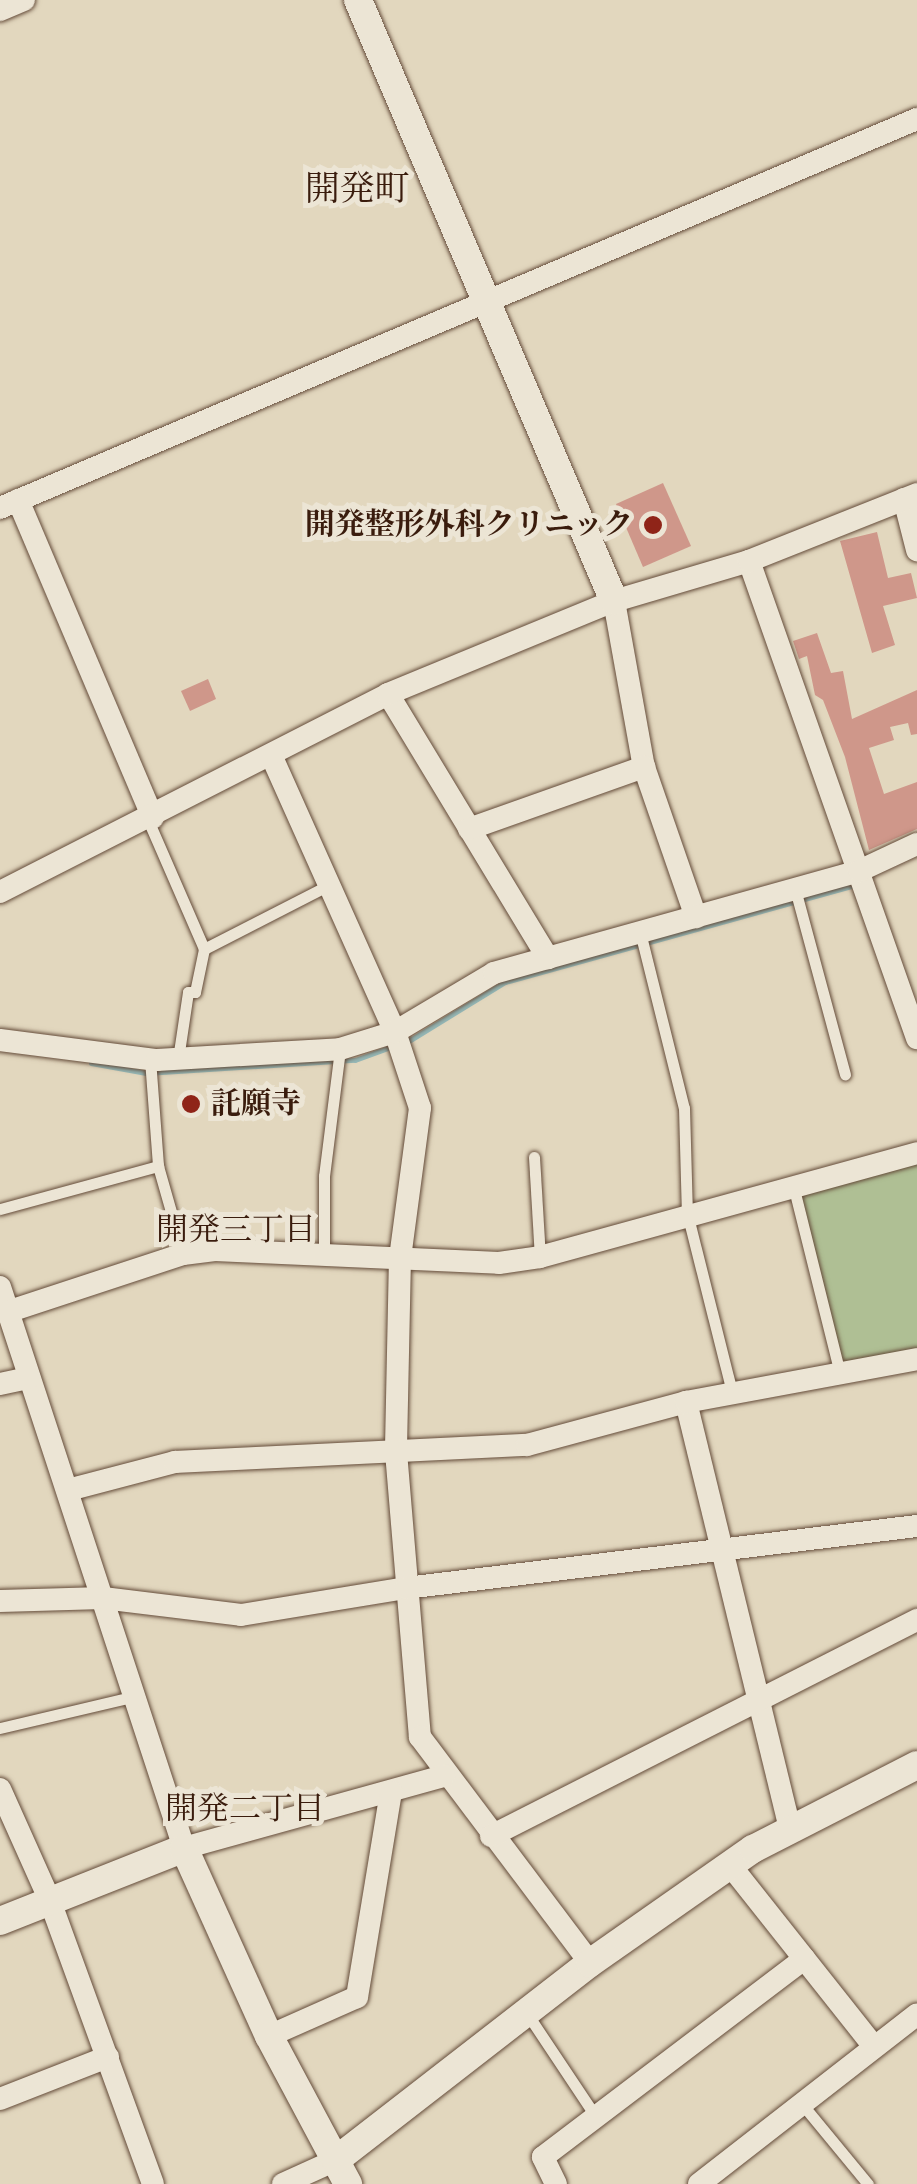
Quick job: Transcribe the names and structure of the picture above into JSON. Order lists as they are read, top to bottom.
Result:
{
  "districts": ["開発町", "開発三丁目", "開発二丁目"],
  "places": ["開発整形外科クリニック", "託願寺"]
}
